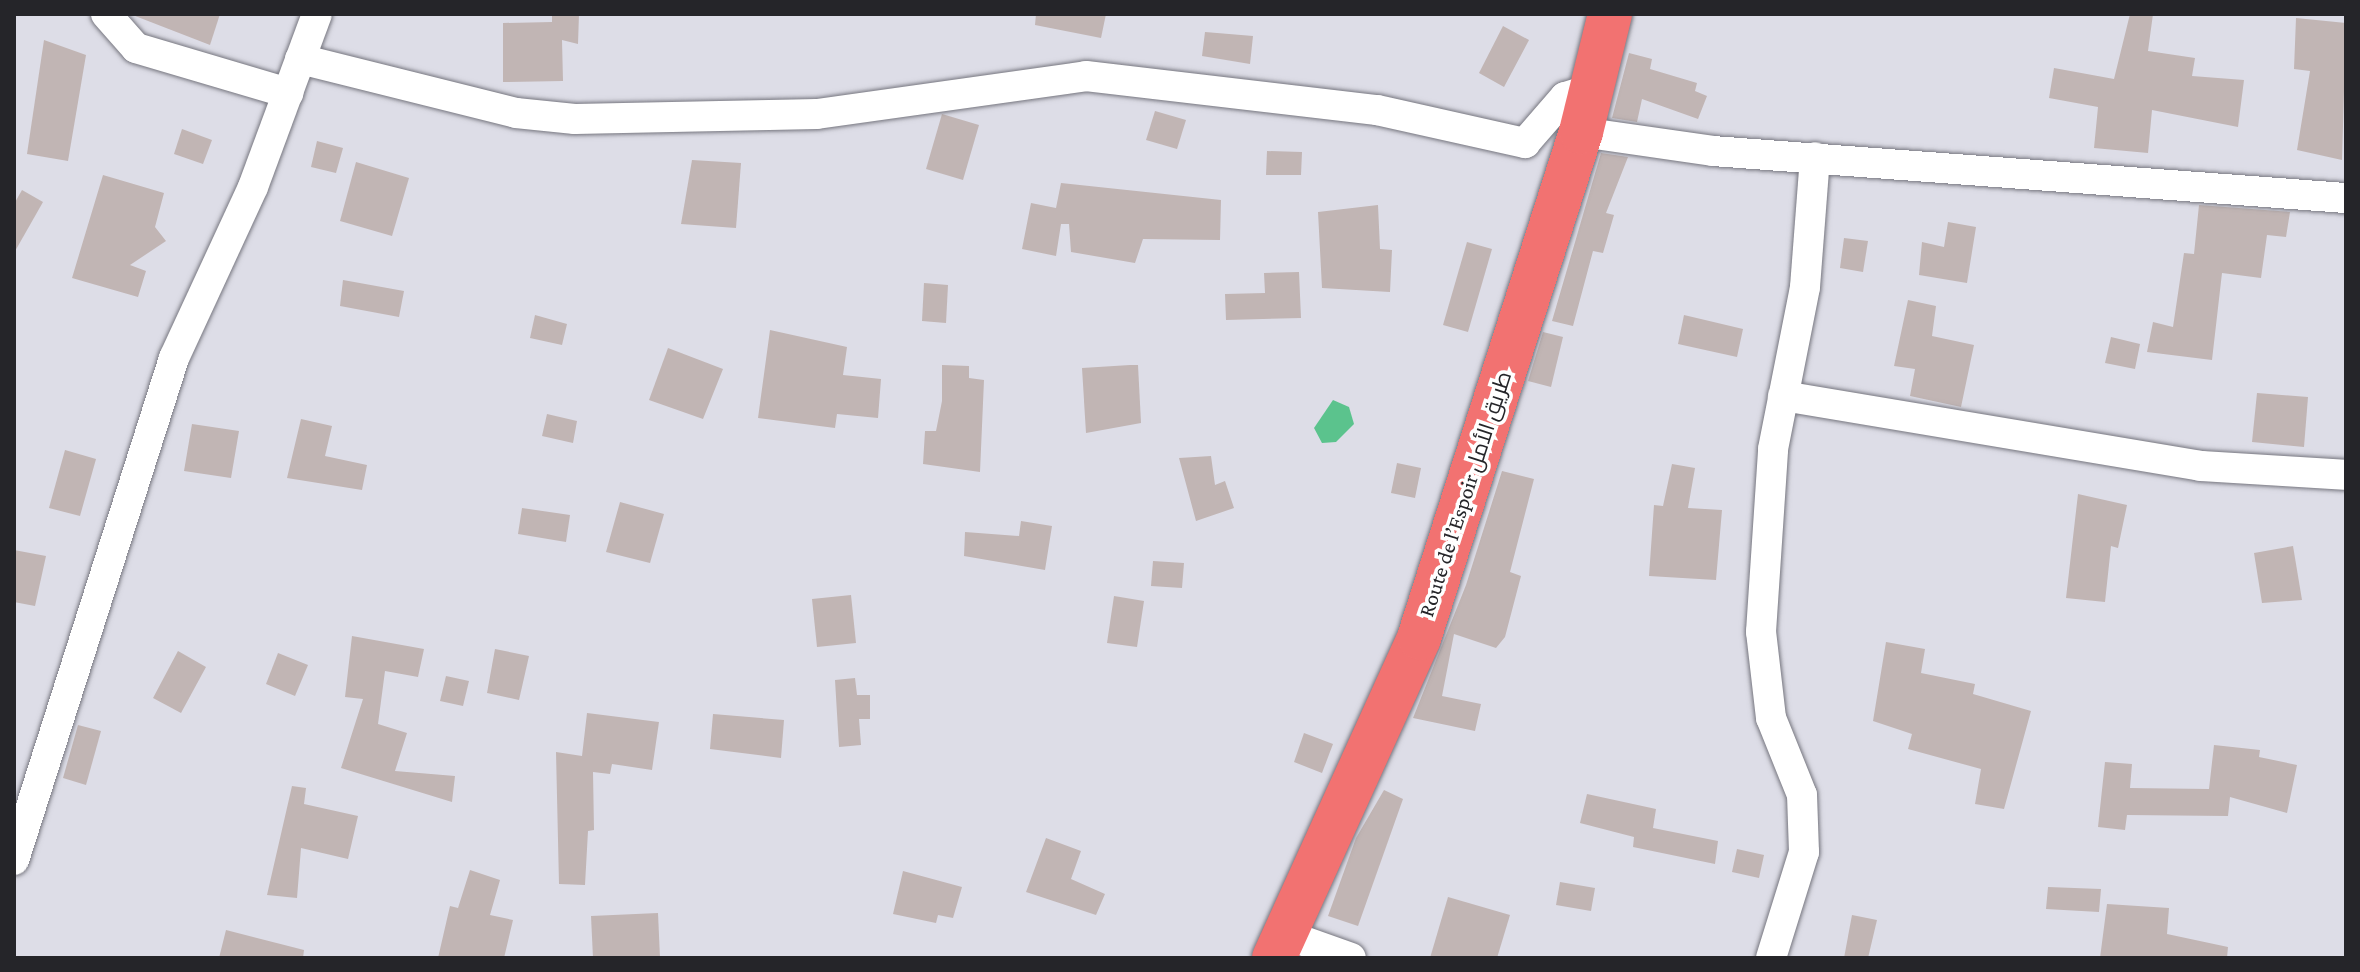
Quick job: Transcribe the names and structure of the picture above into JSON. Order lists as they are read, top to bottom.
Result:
{
  "streets": {
    "highway": ["Route de l’Espoir طريق الأمل"]
  }
}
